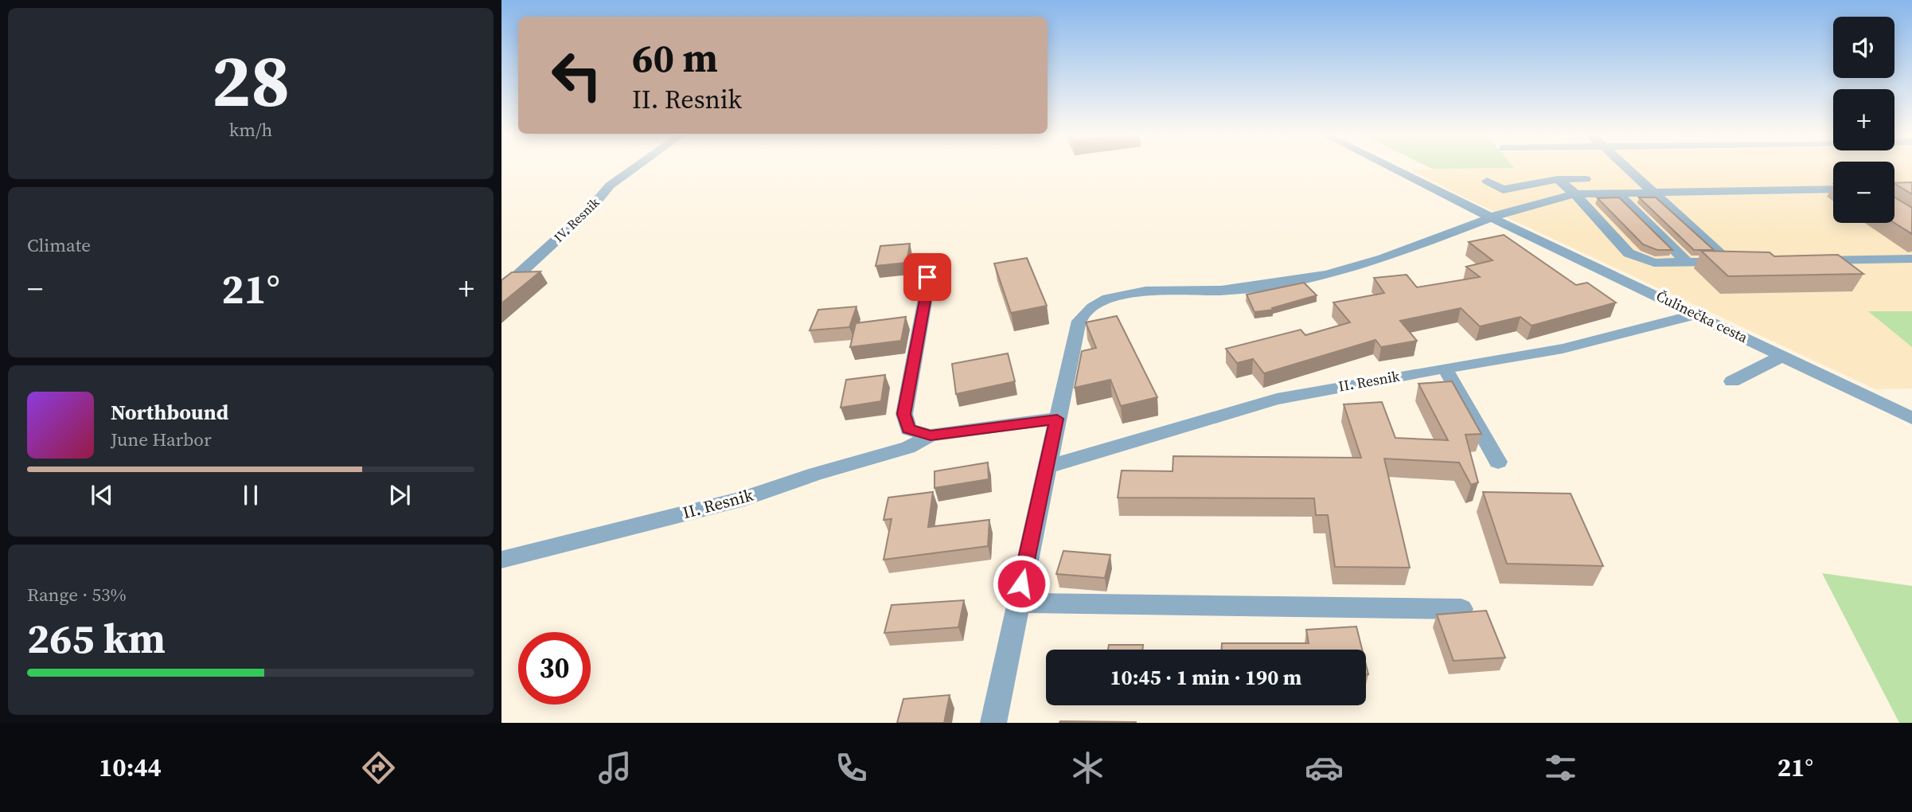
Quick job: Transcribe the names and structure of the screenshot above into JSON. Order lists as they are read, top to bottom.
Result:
{
  "streets": {
    "street": ["IV. Resnik", "Čulinečka cesta", "II. Resnik"]
  },
  "crossings": [
    ["Čulinečka cesta", "II. Resnik"]
  ],
  "page": {
    "tile": [
      ["28", "km/h"],
      "Climate",
      ["Range · 53%", "265 km"]
    ],
    "map_buttons": ["+", "−"],
    "turn": ["60 m", "II. Resnik"],
    "heat": ["−", "21°", "+"],
    "song": ["Northbound", "June Harbor"],
    "limit": "30",
    "trip": "10:45 · 1 min · 190 m",
    "tabs": ["10:44", "21°"]
  }
}
